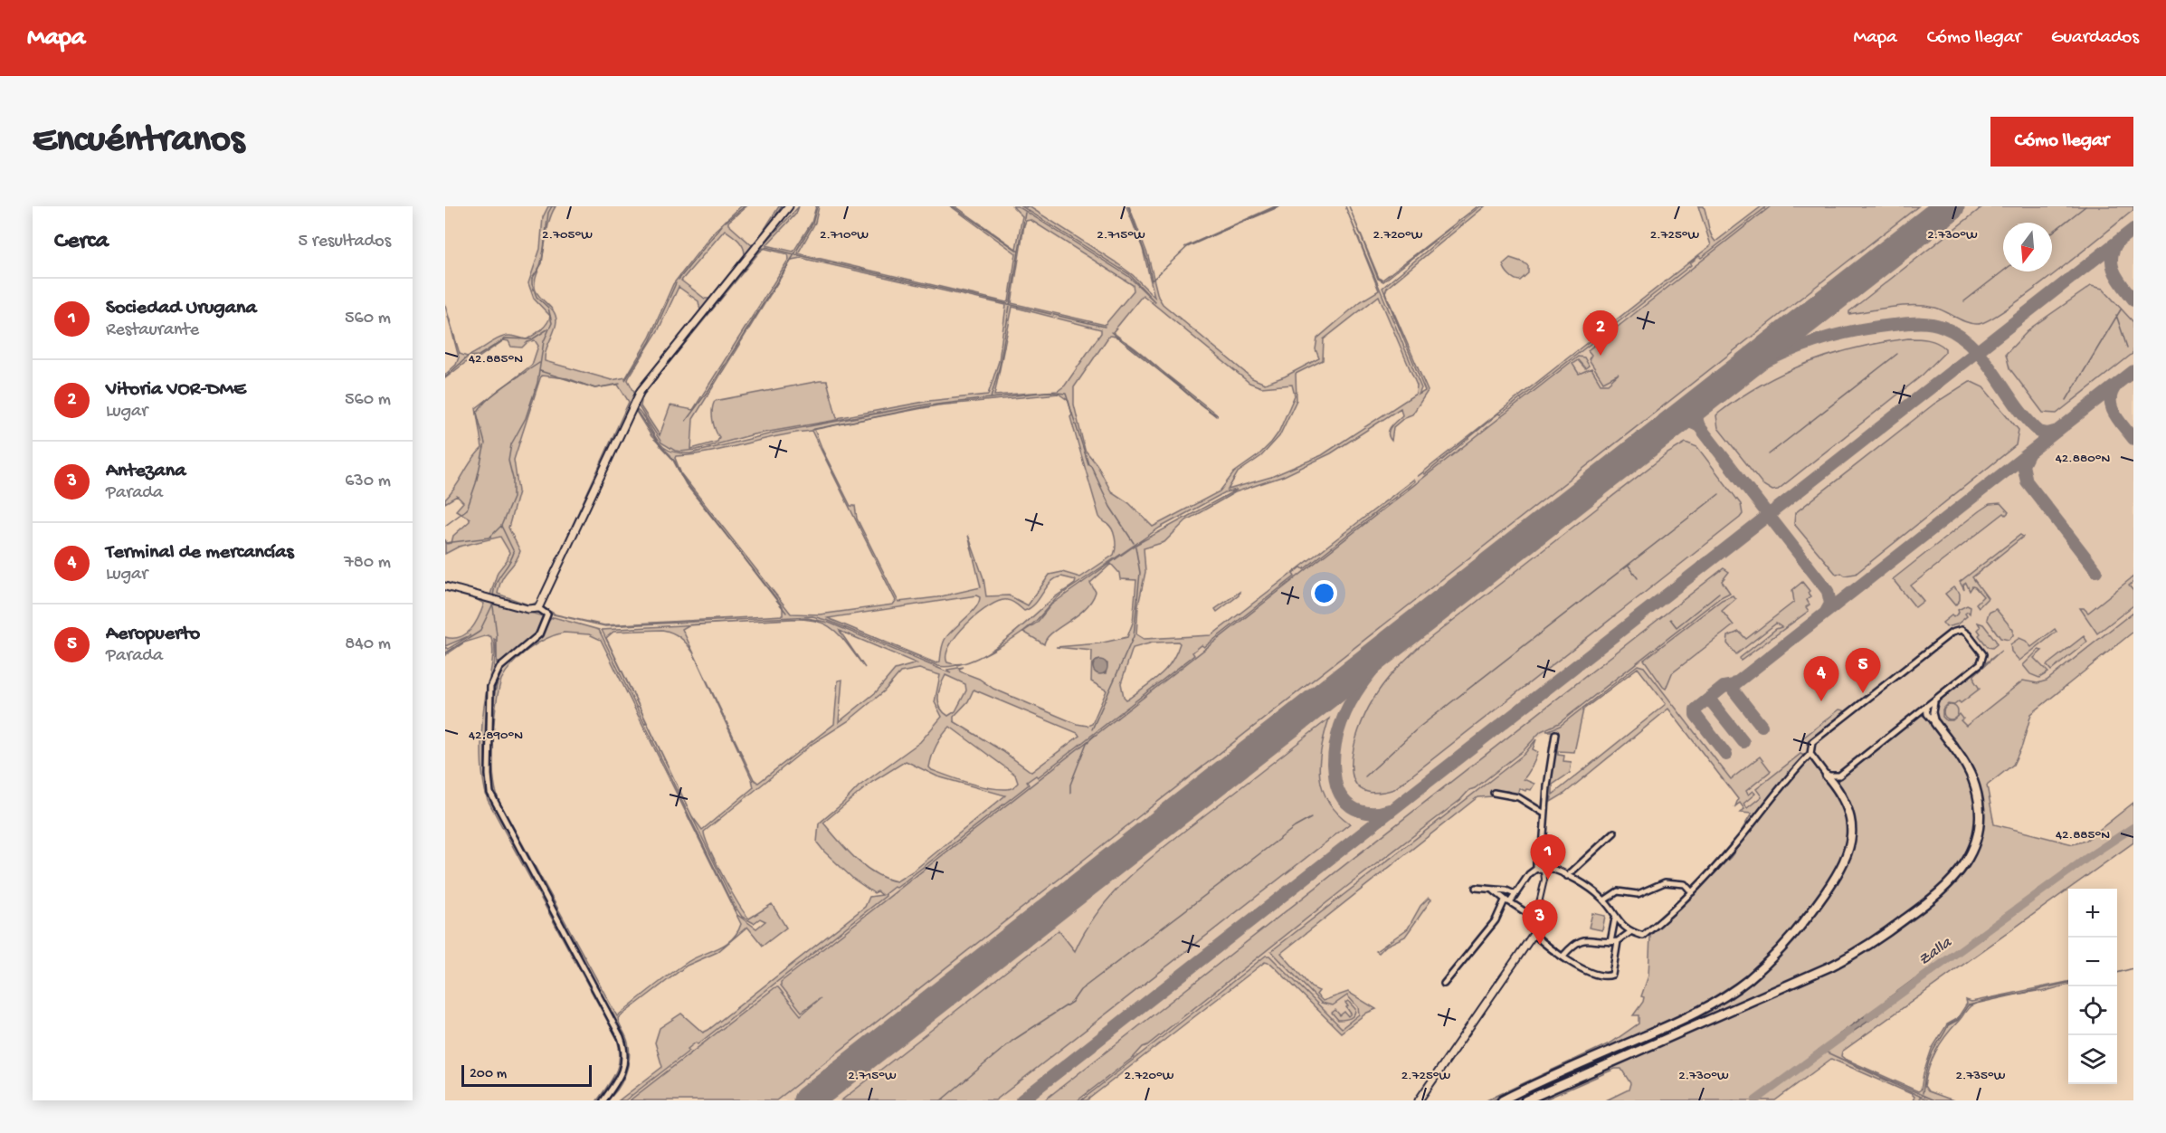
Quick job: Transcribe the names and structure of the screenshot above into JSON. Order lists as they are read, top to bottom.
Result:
{
  "water": ["Zalla"],
  "scale_bar": "200 m",
  "north": "bottom",
  "page": {
    "header": "Mapa",
    "nav": ["Mapa", "Cómo llegar", "Guardados"],
    "buttons": "Cómo llegar",
    "title": "Encuéntranos",
    "heading": ["Cerca", "5 resultados"],
    "list": [
      {
        "mark": "1",
        "name": "Sociedad Urugana",
        "note": "Restaurante",
        "value": "560 m"
      },
      {
        "mark": "2",
        "name": "Vitoria VOR-DME",
        "note": "Lugar",
        "value": "560 m"
      },
      {
        "mark": "3",
        "name": "Antezana",
        "note": "Parada",
        "value": "630 m"
      },
      {
        "mark": "4",
        "name": "Terminal de mercancías",
        "note": "Lugar",
        "value": "780 m"
      },
      {
        "mark": "5",
        "name": "Aeropuerto",
        "note": "Parada",
        "value": "840 m"
      }
    ],
    "pins": [
      "2",
      "5",
      "4",
      "1",
      "3"
    ],
    "map_buttons": ["+", "−"],
    "scale": "200 m"
  },
  "coordinates": [
    "2.705°W",
    "2.710°W",
    "2.715°W",
    "2.720°W",
    "2.725°W",
    "2.730°W",
    "42.885°N",
    "42.880°N",
    "42.890°N",
    "2.735°W"
  ]
}
